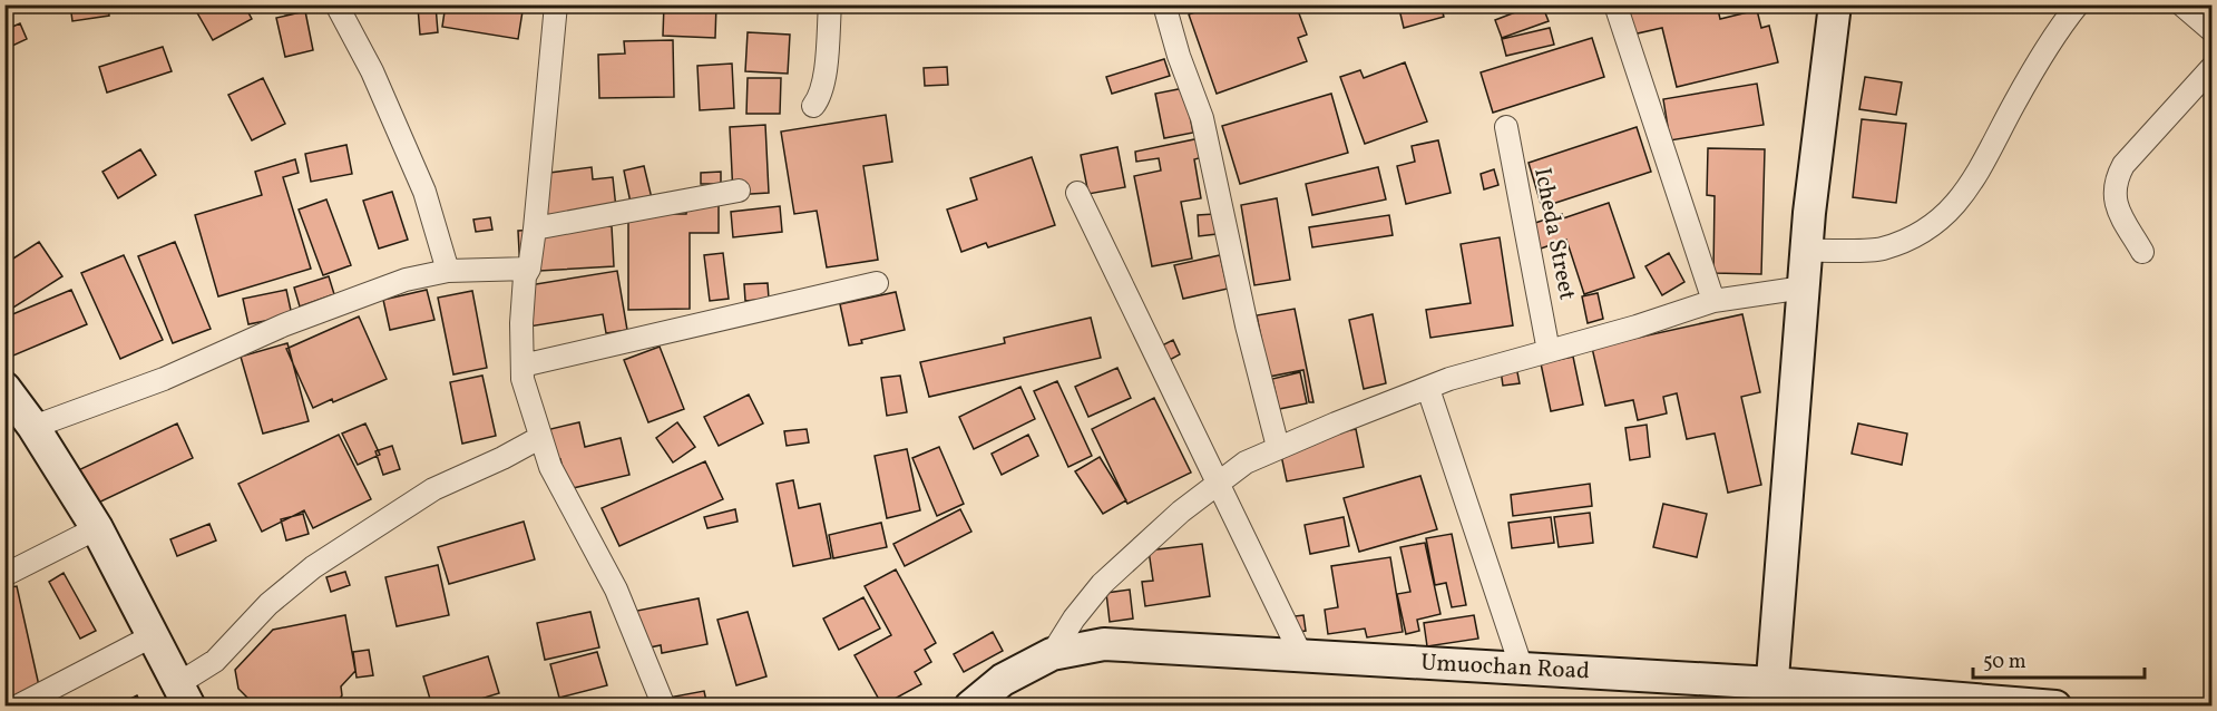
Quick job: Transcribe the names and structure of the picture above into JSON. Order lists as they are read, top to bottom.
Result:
{
  "streets": {
    "street": ["Icheda Street", "Umuochan Road"]
  },
  "scale_bar": "50 m"
}
